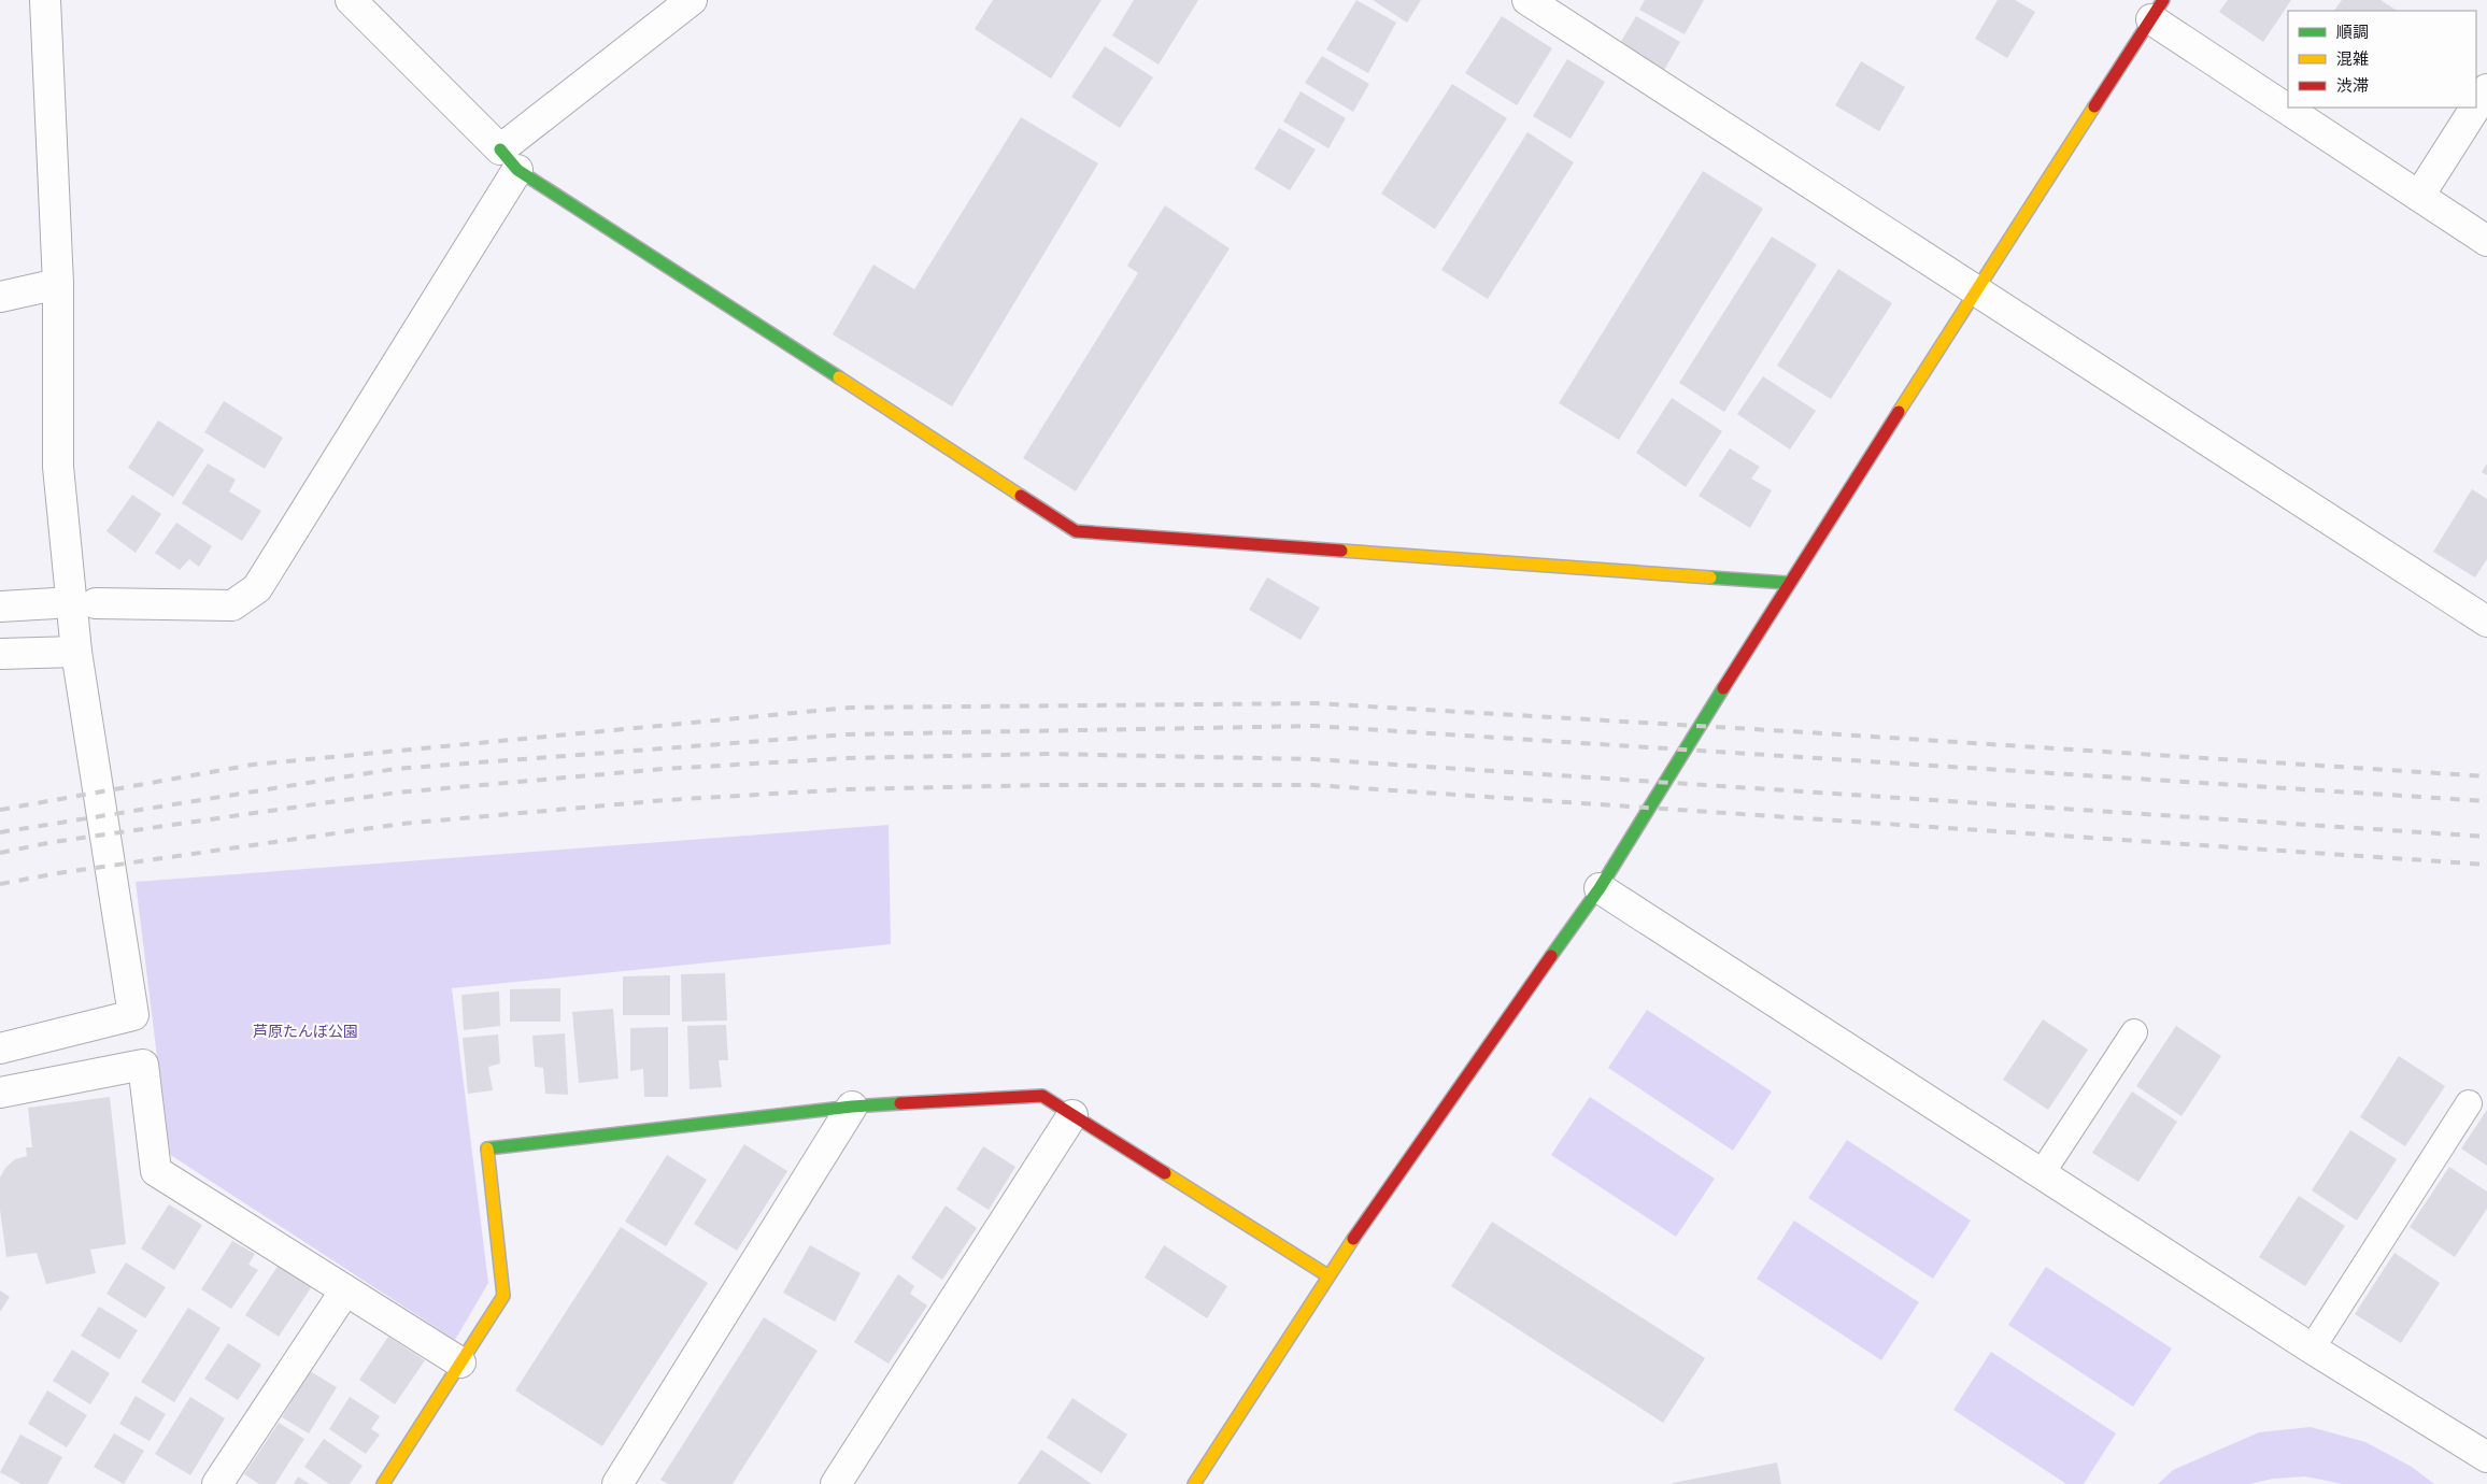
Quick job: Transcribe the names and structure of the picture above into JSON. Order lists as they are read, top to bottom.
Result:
{
  "parks": ["芦原たんぼ公園"],
  "legend": ["順調", "混雑", "渋滞"]
}
